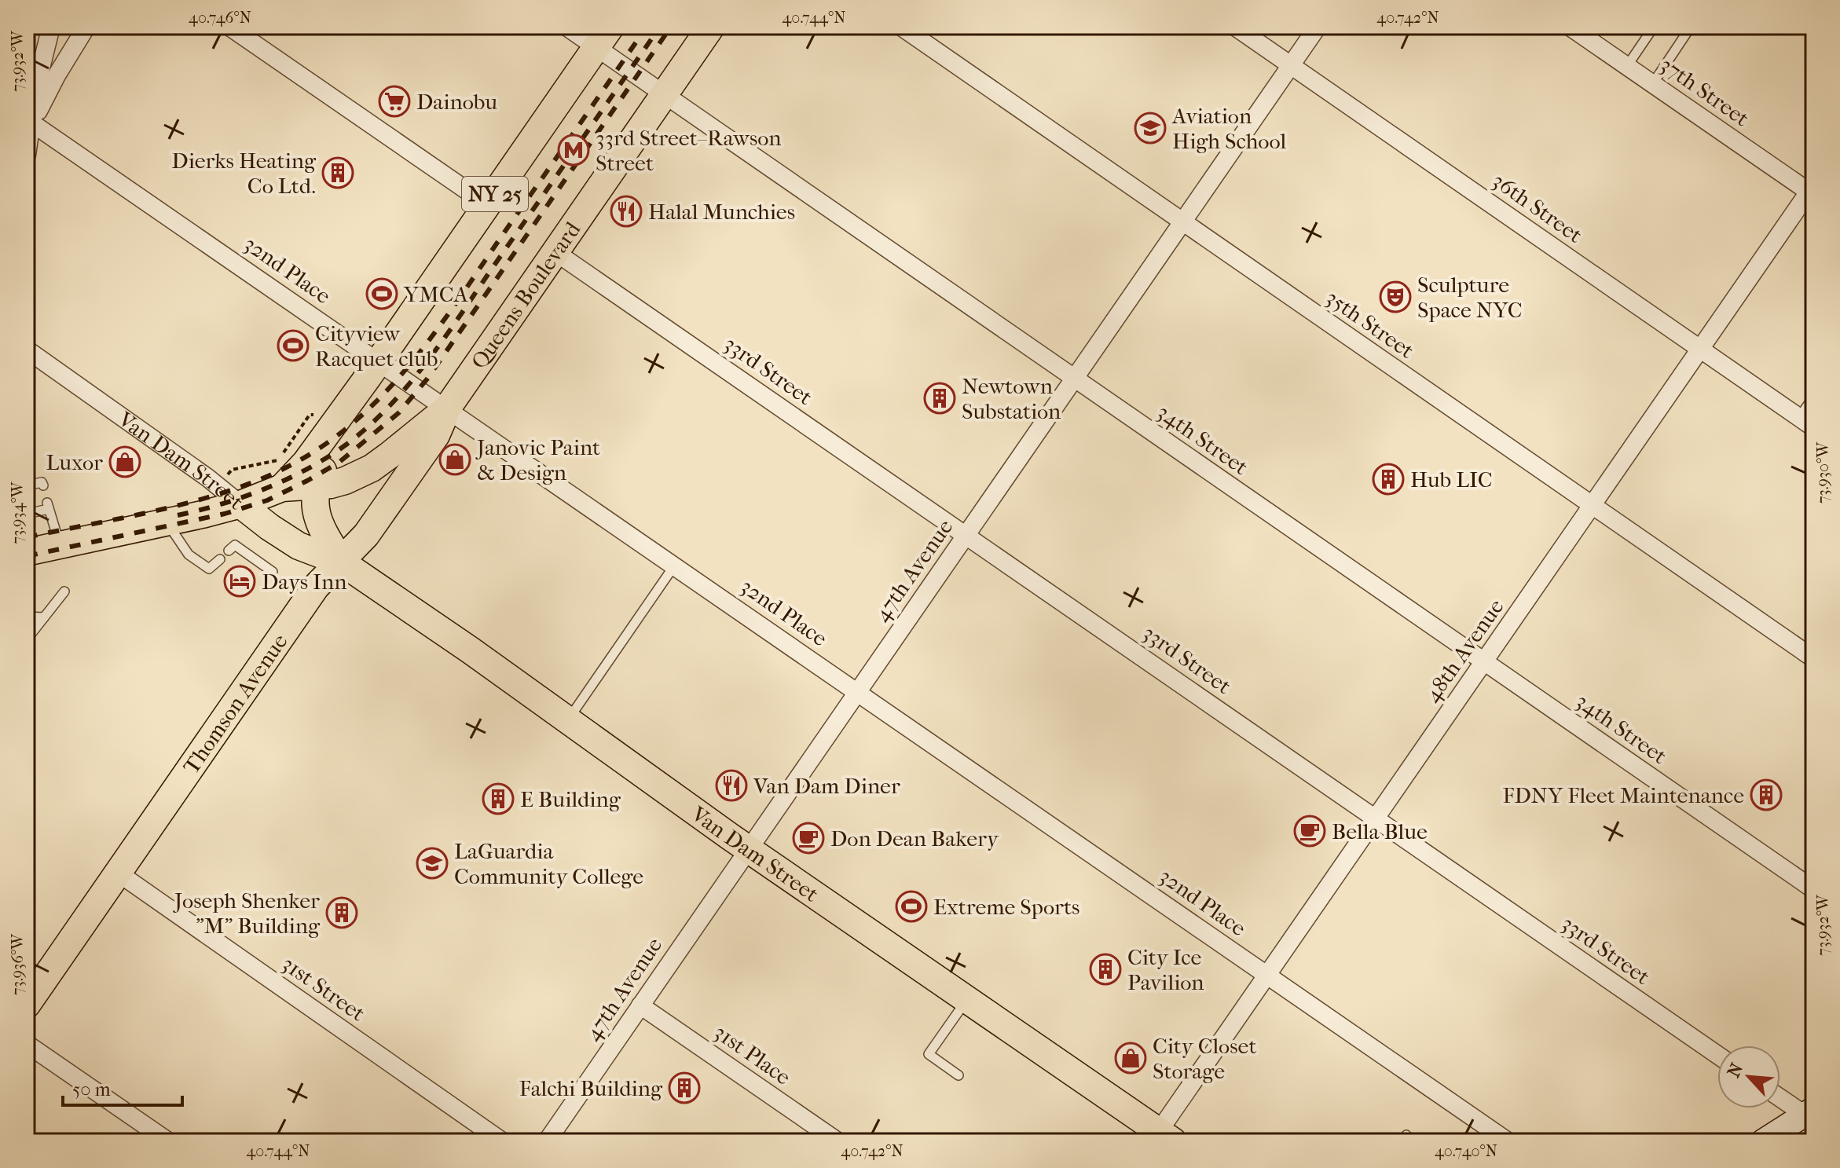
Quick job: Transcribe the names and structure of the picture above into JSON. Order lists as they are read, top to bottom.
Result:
{
  "streets": {
    "main road": [
      "NY 25",
      "Queens Boulevard",
      "Van Dam Street",
      "Thomson Avenue"
    ],
    "street": [
      "37th Street",
      "36th Street",
      "32nd Place",
      "35th Street",
      "33rd Street",
      "34th Street",
      "47th Avenue",
      "48th Avenue",
      "31st Street",
      "31st Place"
    ]
  },
  "crossings": [
    ["37th Street", "48th Avenue"],
    ["36th Street", "47th Avenue"],
    ["36th Street", "48th Avenue"],
    ["32nd Place", "Queens Boulevard"],
    ["32nd Place", "47th Avenue"],
    ["32nd Place", "48th Avenue"],
    ["32nd Place", "Thomson Avenue"],
    ["Queens Boulevard", "33rd Street"],
    ["Queens Boulevard", "34th Street"],
    ["Queens Boulevard", "Van Dam Street"],
    ["Queens Boulevard", "Thomson Avenue"],
    ["35th Street", "47th Avenue"],
    ["35th Street", "48th Avenue"],
    ["33rd Street", "47th Avenue"],
    ["33rd Street", "48th Avenue"],
    ["34th Street", "47th Avenue"],
    ["34th Street", "48th Avenue"],
    ["Van Dam Street", "47th Avenue"],
    ["Van Dam Street", "48th Avenue"],
    ["Van Dam Street", "Thomson Avenue"],
    ["47th Avenue", "31st Place"],
    ["Thomson Avenue", "31st Street"]
  ],
  "places": {
    "supermarket": ["Dainobu"],
    "school or university": ["Aviation High School", "LaGuardia Community College"],
    "metro station": ["33rd Street–Rawson Street"],
    "building": [
      "Dierks Heating Co Ltd.",
      "Newtown Substation",
      "Hub LIC",
      "FDNY Fleet Maintenance",
      "E Building",
      "Joseph Shenker \"M\" Building",
      "City Ice Pavilion",
      "Falchi Building"
    ],
    "restaurant": ["Halal Munchies", "Van Dam Diner"],
    "sports": ["YMCA", "Cityview Racquet club", "Extreme Sports"],
    "theatre": ["Sculpture Space NYC"],
    "shop": ["Janovic Paint & Design", "Luxor", "City Closet Storage"],
    "hotel": ["Days Inn"],
    "cafe": ["Bella Blue", "Don Dean Bakery"]
  },
  "scale_bar": "50 m",
  "north": "top left",
  "coordinates": [
    "40.746°N",
    "40.744°N",
    "40.742°N",
    "73.932°W",
    "73.930°W",
    "73.934°W",
    "73.936°W",
    "40.740°N"
  ]
}
